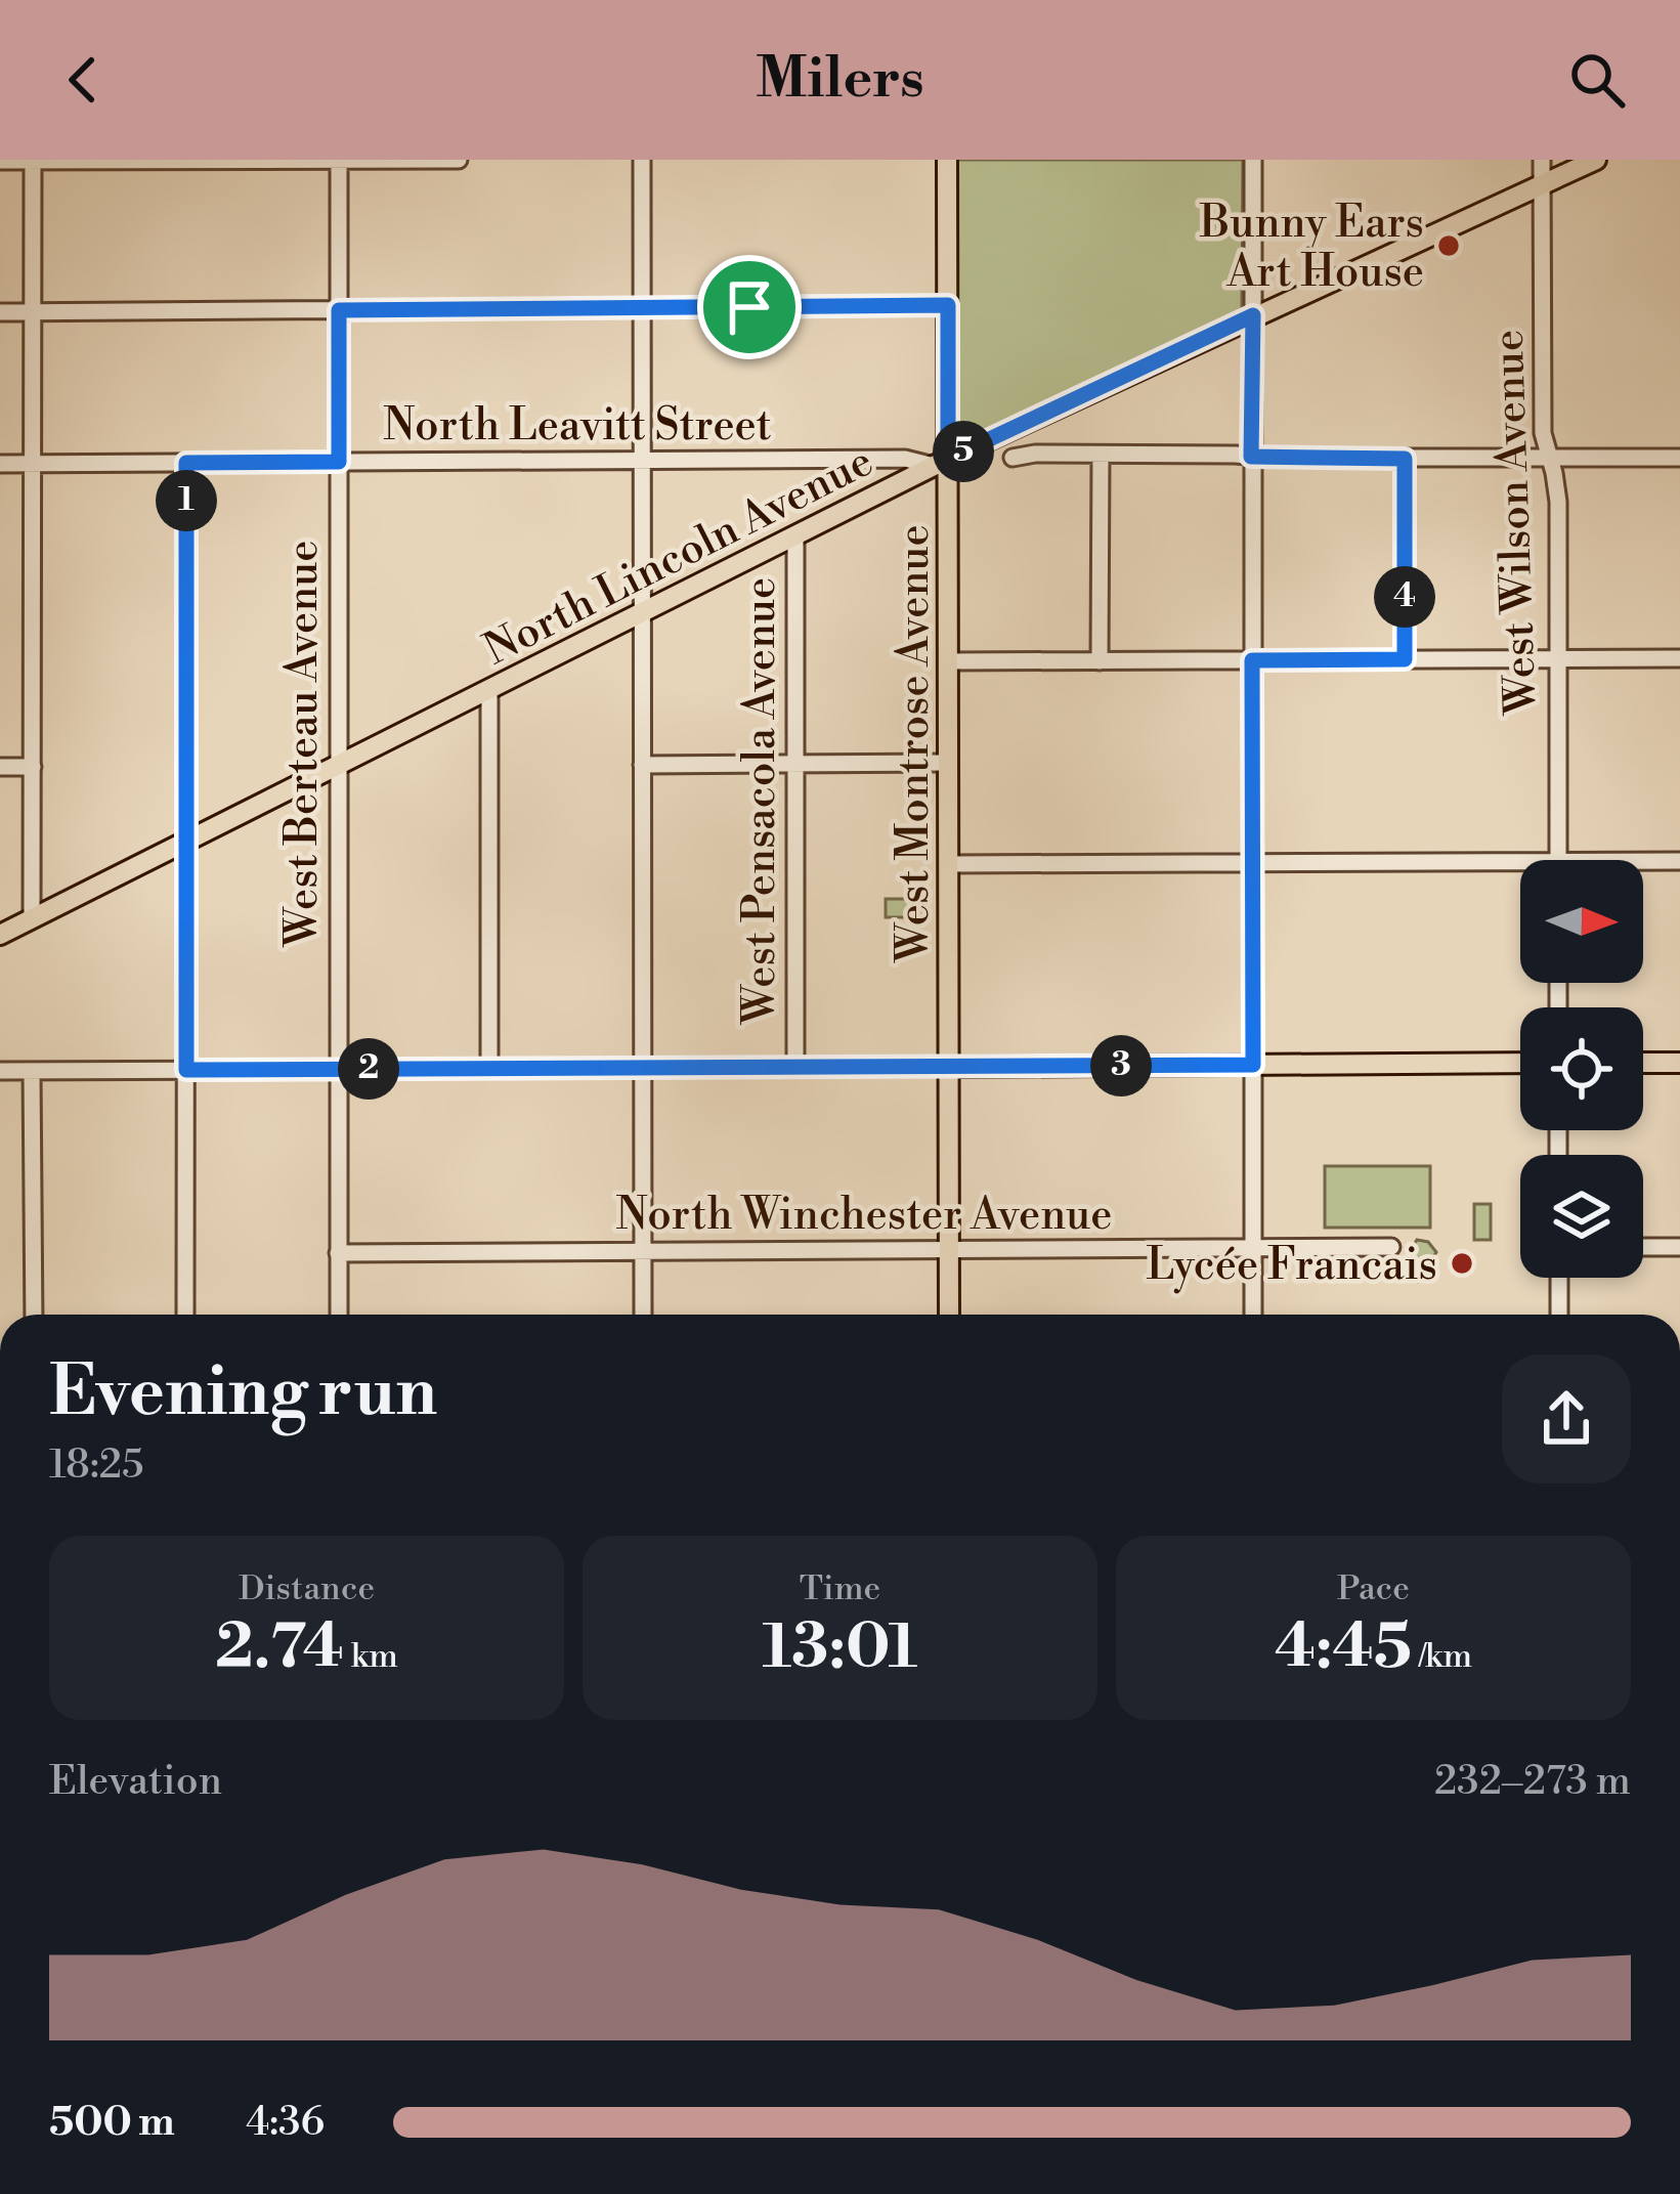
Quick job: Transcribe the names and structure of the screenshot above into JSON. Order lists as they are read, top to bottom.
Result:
{
  "streets": {
    "main road": ["North Lincoln Avenue", "West Montrose Avenue"],
    "street": [
      "North Leavitt Street",
      "West Wilson Avenue",
      "West Berteau Avenue",
      "West Pensacola Avenue",
      "North Winchester Avenue"
    ]
  },
  "crossings": [
    ["North Leavitt Street", "North Lincoln Avenue"],
    ["North Leavitt Street", "West Berteau Avenue"],
    ["North Leavitt Street", "West Montrose Avenue"],
    ["West Wilson Avenue", "North Lincoln Avenue"],
    ["North Lincoln Avenue", "West Berteau Avenue"],
    ["North Lincoln Avenue", "West Montrose Avenue"],
    ["North Lincoln Avenue", "West Pensacola Avenue"],
    ["West Berteau Avenue", "North Winchester Avenue"],
    ["West Montrose Avenue", "North Winchester Avenue"]
  ],
  "places": ["Bunny Ears Art House", "Lycée Francais"],
  "north": "right",
  "page": {
    "header": "Milers",
    "pins": [
      "5",
      "1",
      "4",
      "3",
      "2"
    ],
    "heading": ["Evening run", "18:25"],
    "stats": [
      ["Distance", "2.74 km"],
      ["Time", "13:01"],
      ["Pace", "4:45 /km"]
    ],
    "chart": ["Elevation", "232–273 m"],
    "list": [
      {
        "name": "500 m",
        "note": "4:36"
      }
    ]
  }
}
